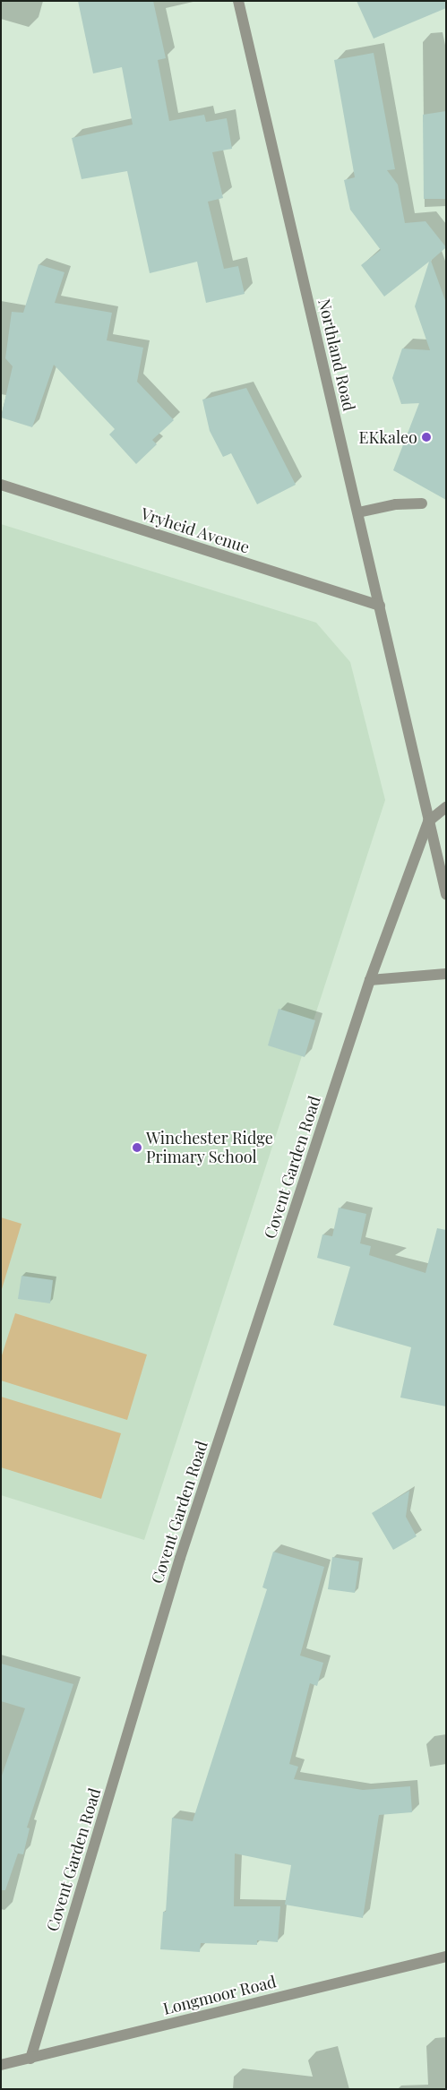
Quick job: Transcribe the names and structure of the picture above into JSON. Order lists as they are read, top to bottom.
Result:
{
  "streets": {
    "street": [
      "Northland Road",
      "Vryheid Avenue",
      "Covent Garden Road",
      "Longmoor Road"
    ]
  },
  "crossings": [
    ["Northland Road", "Vryheid Avenue"],
    ["Northland Road", "Covent Garden Road"],
    ["Covent Garden Road", "Longmoor Road"]
  ],
  "places": ["EKkaleo", "Winchester Ridge Primary School"]
}
